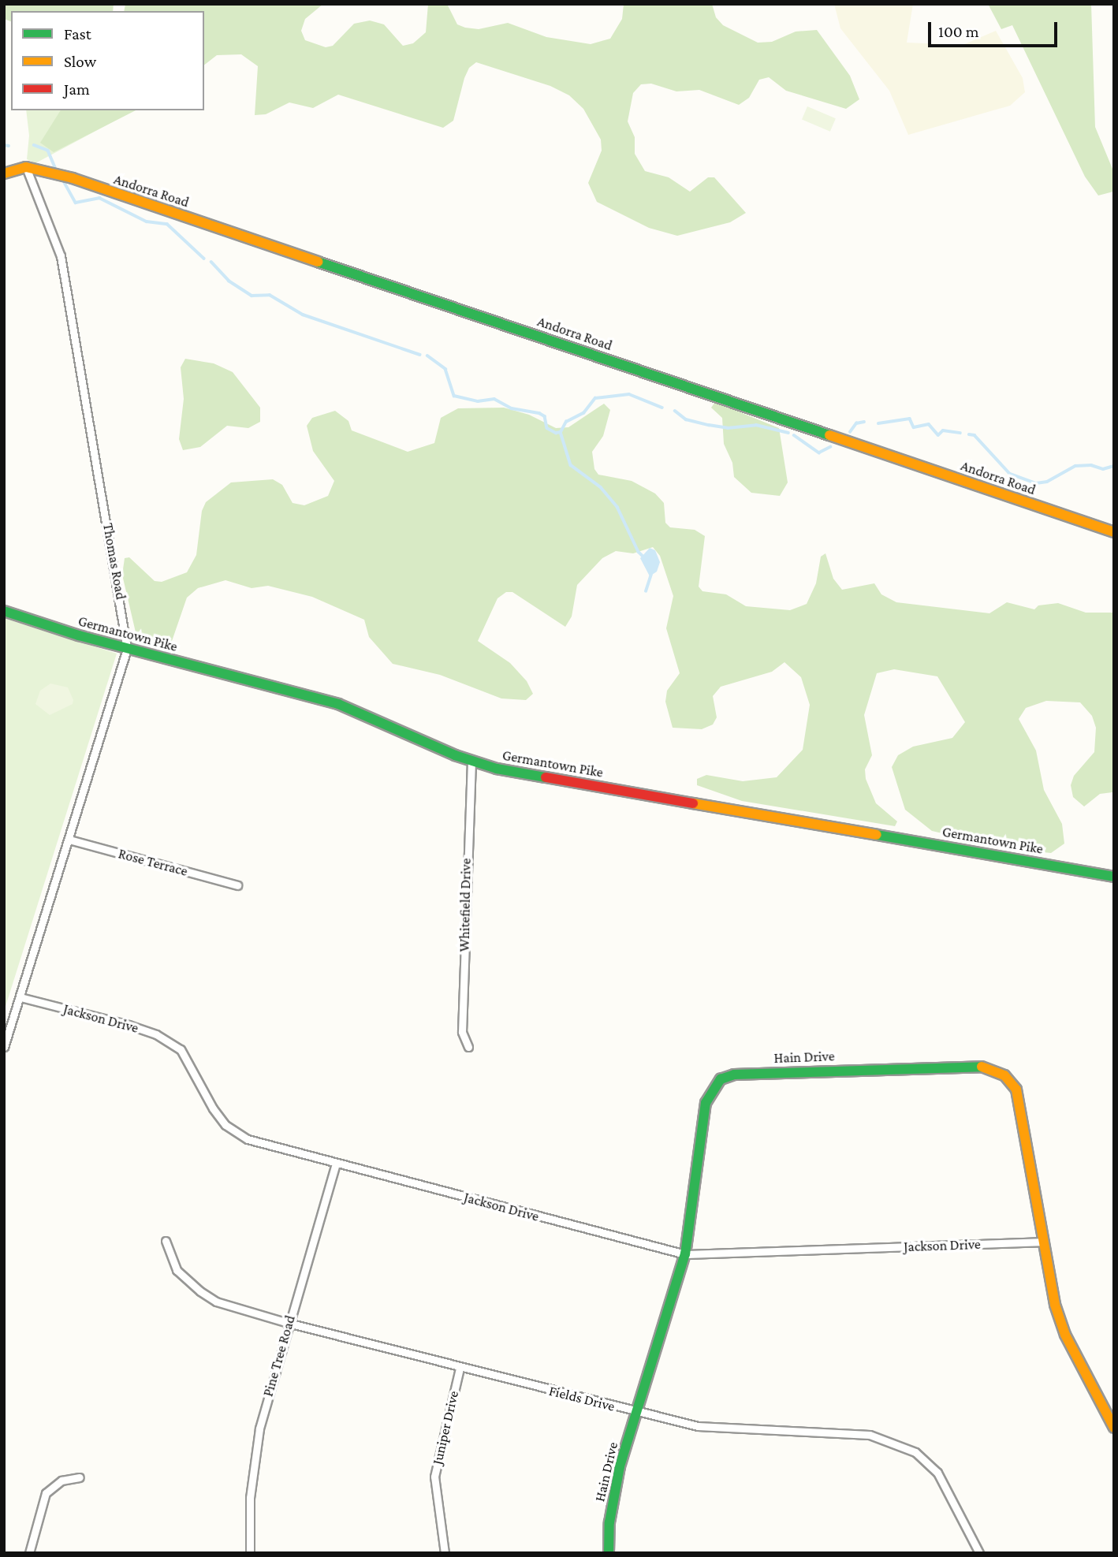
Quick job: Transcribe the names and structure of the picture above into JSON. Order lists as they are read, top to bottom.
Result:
{
  "streets": {
    "street": [
      "Andorra Road",
      "Thomas Road",
      "Germantown Pike",
      "Rose Terrace",
      "Whitefield Drive",
      "Jackson Drive",
      "Hain Drive",
      "Pine Tree Road",
      "Fields Drive",
      "Juniper Drive"
    ]
  },
  "crossings": [
    ["Andorra Road", "Thomas Road"],
    ["Thomas Road", "Germantown Pike"],
    ["Thomas Road", "Rose Terrace"],
    ["Thomas Road", "Jackson Drive"],
    ["Germantown Pike", "Whitefield Drive"],
    ["Jackson Drive", "Hain Drive"],
    ["Jackson Drive", "Pine Tree Road"],
    ["Hain Drive", "Fields Drive"],
    ["Pine Tree Road", "Fields Drive"],
    ["Fields Drive", "Juniper Drive"]
  ],
  "legend": ["Fast", "Slow", "Jam"],
  "scale_bar": "100 m"
}
